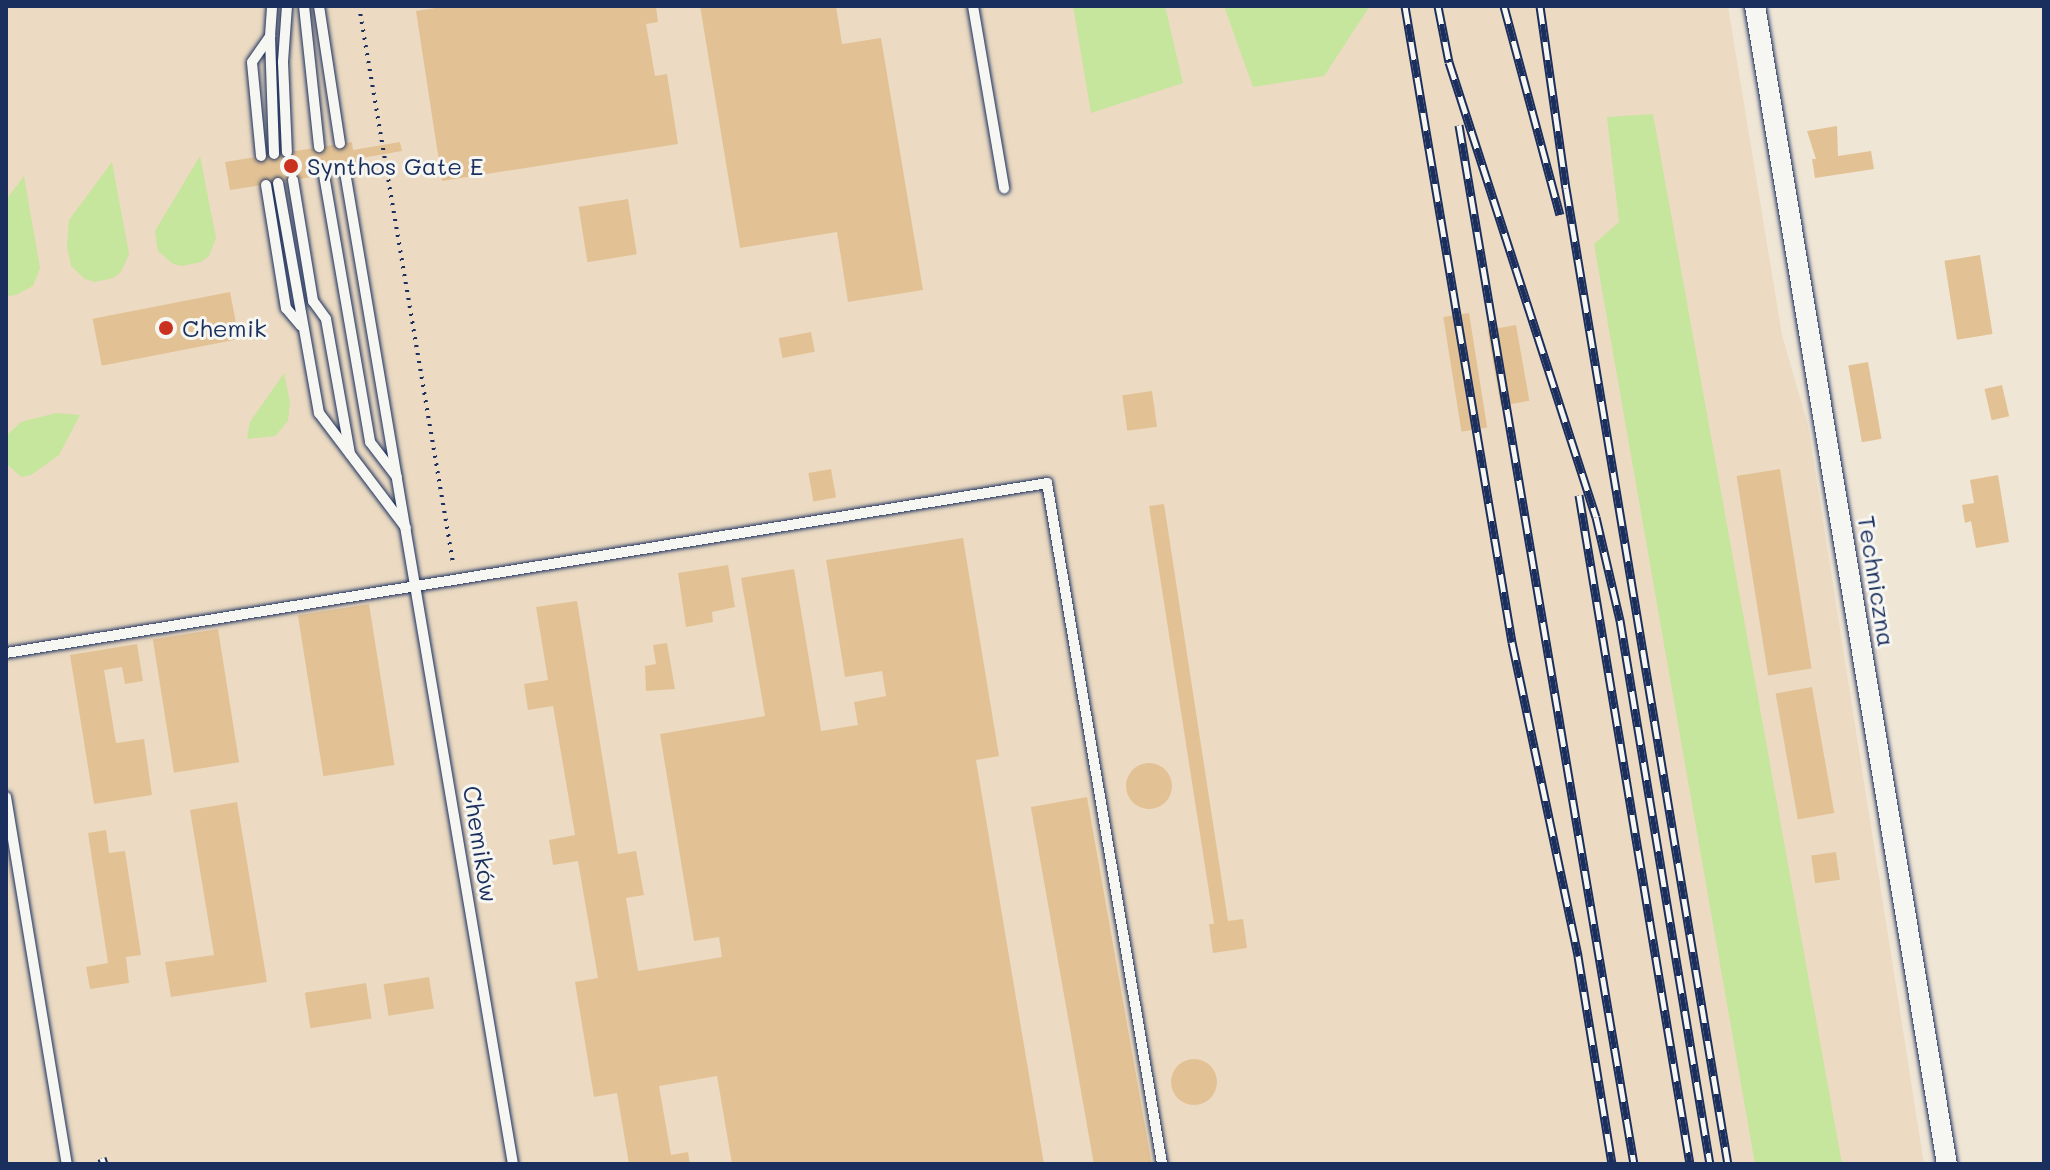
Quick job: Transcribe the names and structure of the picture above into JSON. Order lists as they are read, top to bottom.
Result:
{
  "streets": {
    "street": ["Techniczna"],
    "lane": ["Chemików"]
  },
  "places": ["Synthos Gate E", "Chemik"]
}
